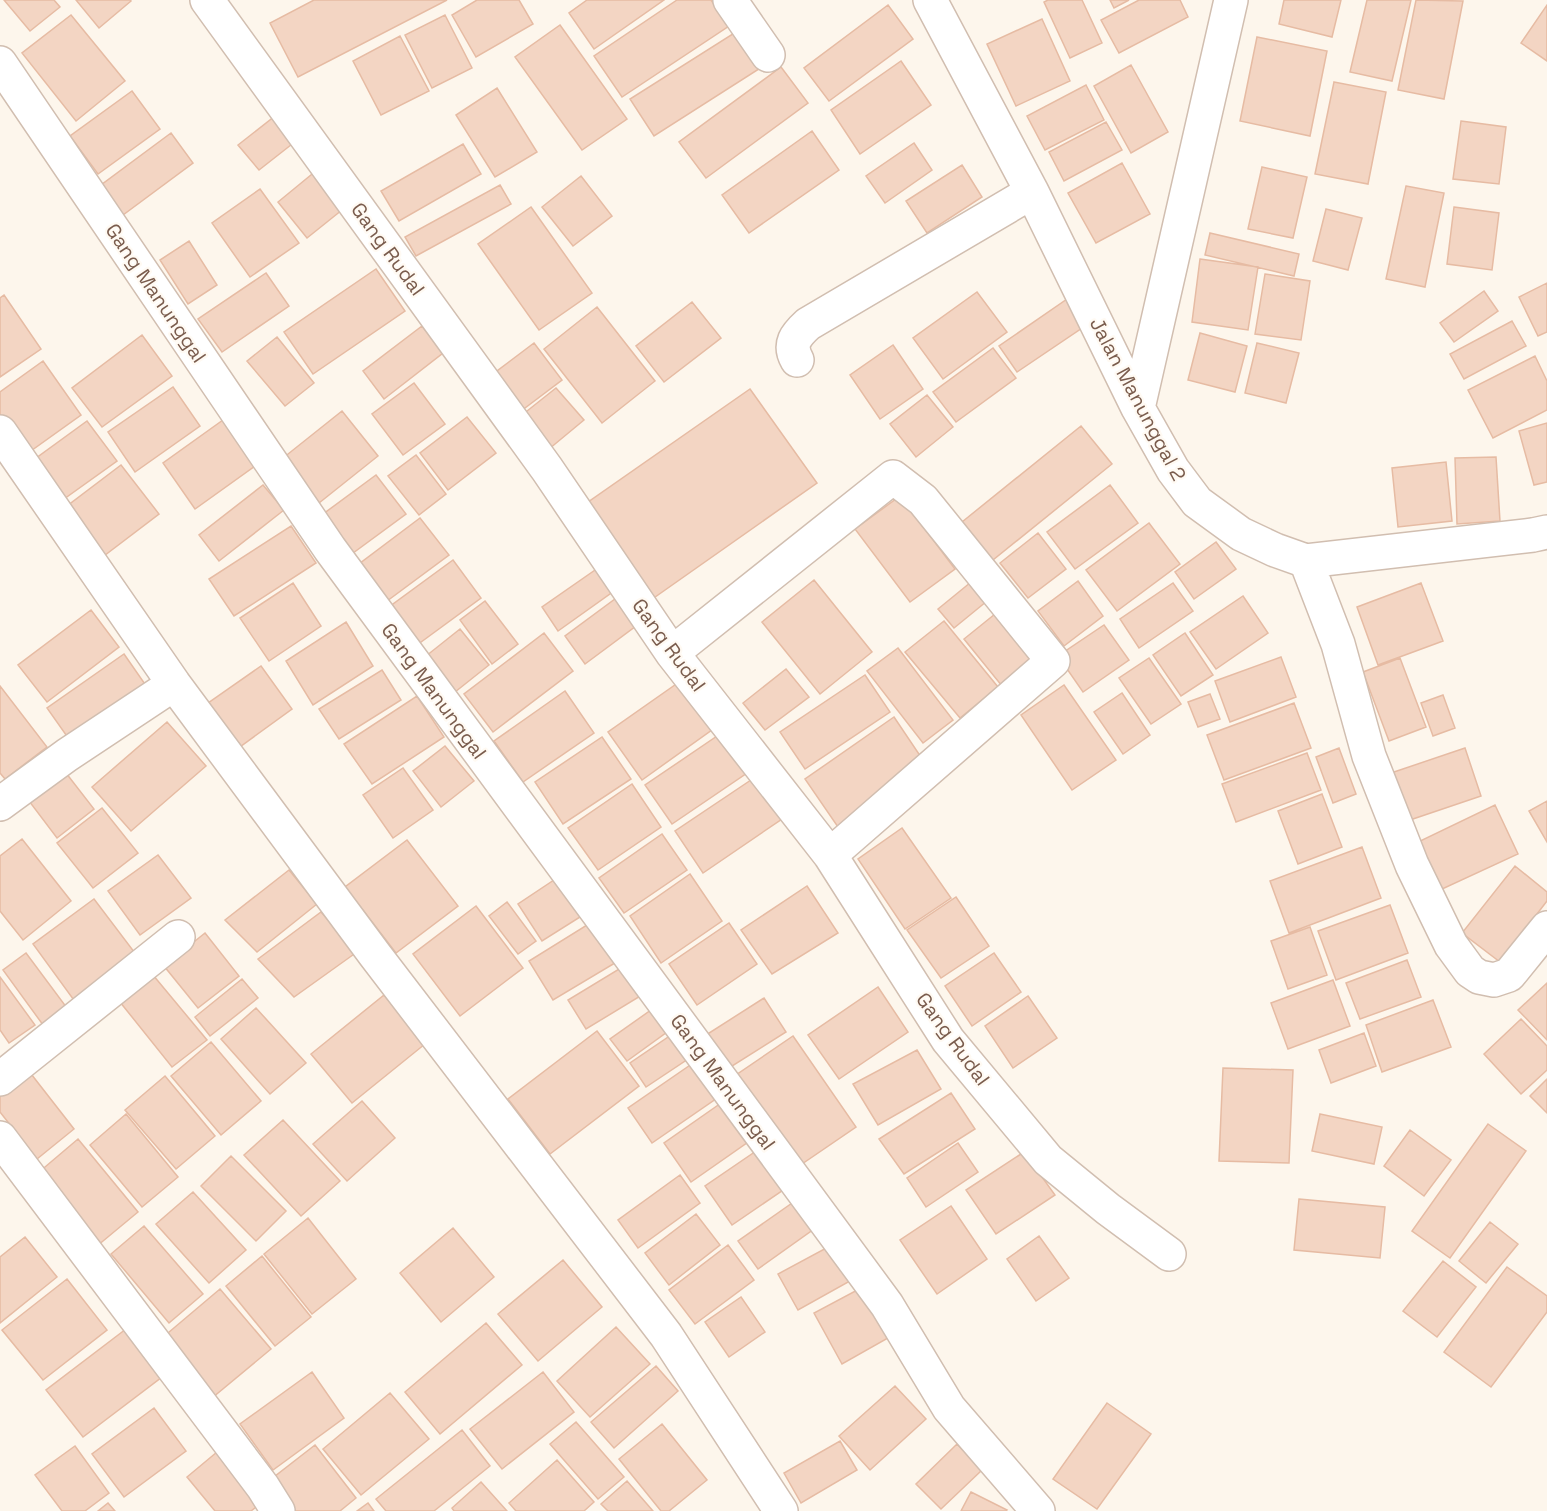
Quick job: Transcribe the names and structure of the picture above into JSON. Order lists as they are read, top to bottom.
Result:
{
  "streets": {
    "street": ["Gang Rudal", "Gang Manunggal", "Jalan Manunggal 2"]
  }
}
